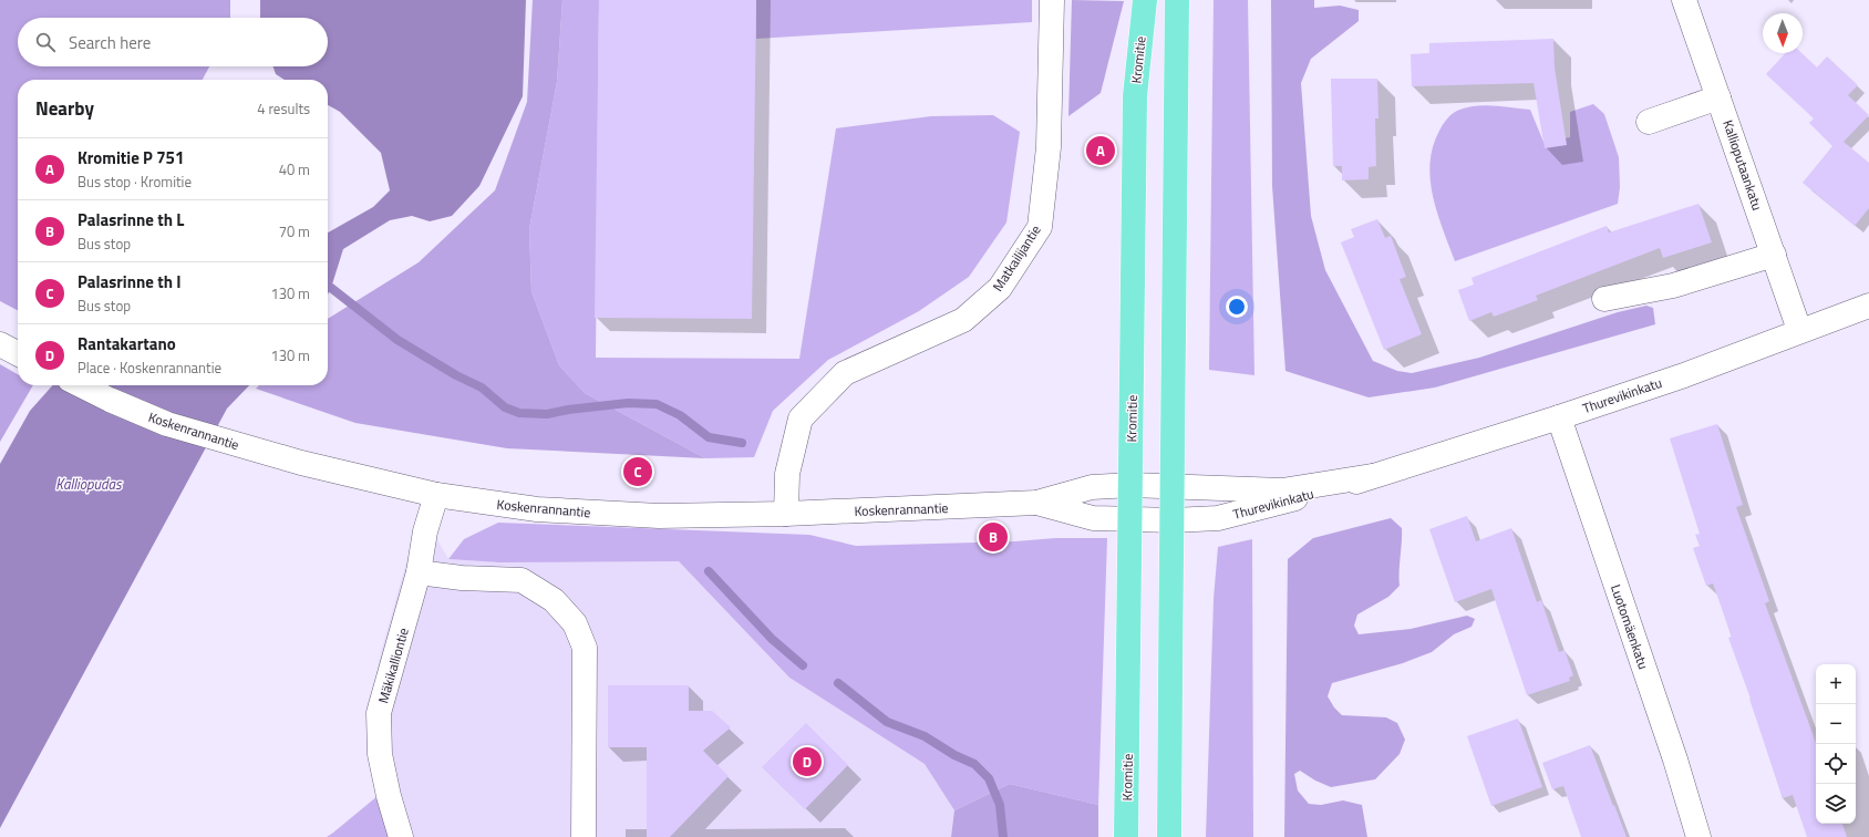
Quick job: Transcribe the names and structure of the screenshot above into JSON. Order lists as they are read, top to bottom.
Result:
{
  "streets": {
    "main road": ["Kromitie"],
    "street": [
      "Kallioputaankatu",
      "Matkailijantie",
      "Thurevikinkatu",
      "Koskenrannantie",
      "Luotomäenkatu",
      "Mäkikalliontie"
    ]
  },
  "crossings": [
    ["Kromitie", "Koskenrannantie"],
    ["Kallioputaankatu", "Thurevikinkatu"],
    ["Matkailijantie", "Koskenrannantie"],
    ["Thurevikinkatu", "Koskenrannantie"],
    ["Thurevikinkatu", "Luotomäenkatu"],
    ["Koskenrannantie", "Mäkikalliontie"]
  ],
  "water": ["Kalliopudas"],
  "north": "bottom",
  "page": {
    "search": "Search here",
    "heading": ["Nearby", "4 results"],
    "pins": [
      "A",
      "C",
      "B",
      "D"
    ],
    "list": [
      {
        "mark": "A",
        "name": "Kromitie P 751",
        "note": "Bus stop · Kromitie",
        "value": "40 m"
      },
      {
        "mark": "B",
        "name": "Palasrinne th L",
        "note": "Bus stop",
        "value": "70 m"
      },
      {
        "mark": "C",
        "name": "Palasrinne th I",
        "note": "Bus stop",
        "value": "130 m"
      },
      {
        "mark": "D",
        "name": "Rantakartano",
        "note": "Place · Koskenrannantie",
        "value": "130 m"
      }
    ],
    "map_buttons": ["+", "−"]
  }
}
